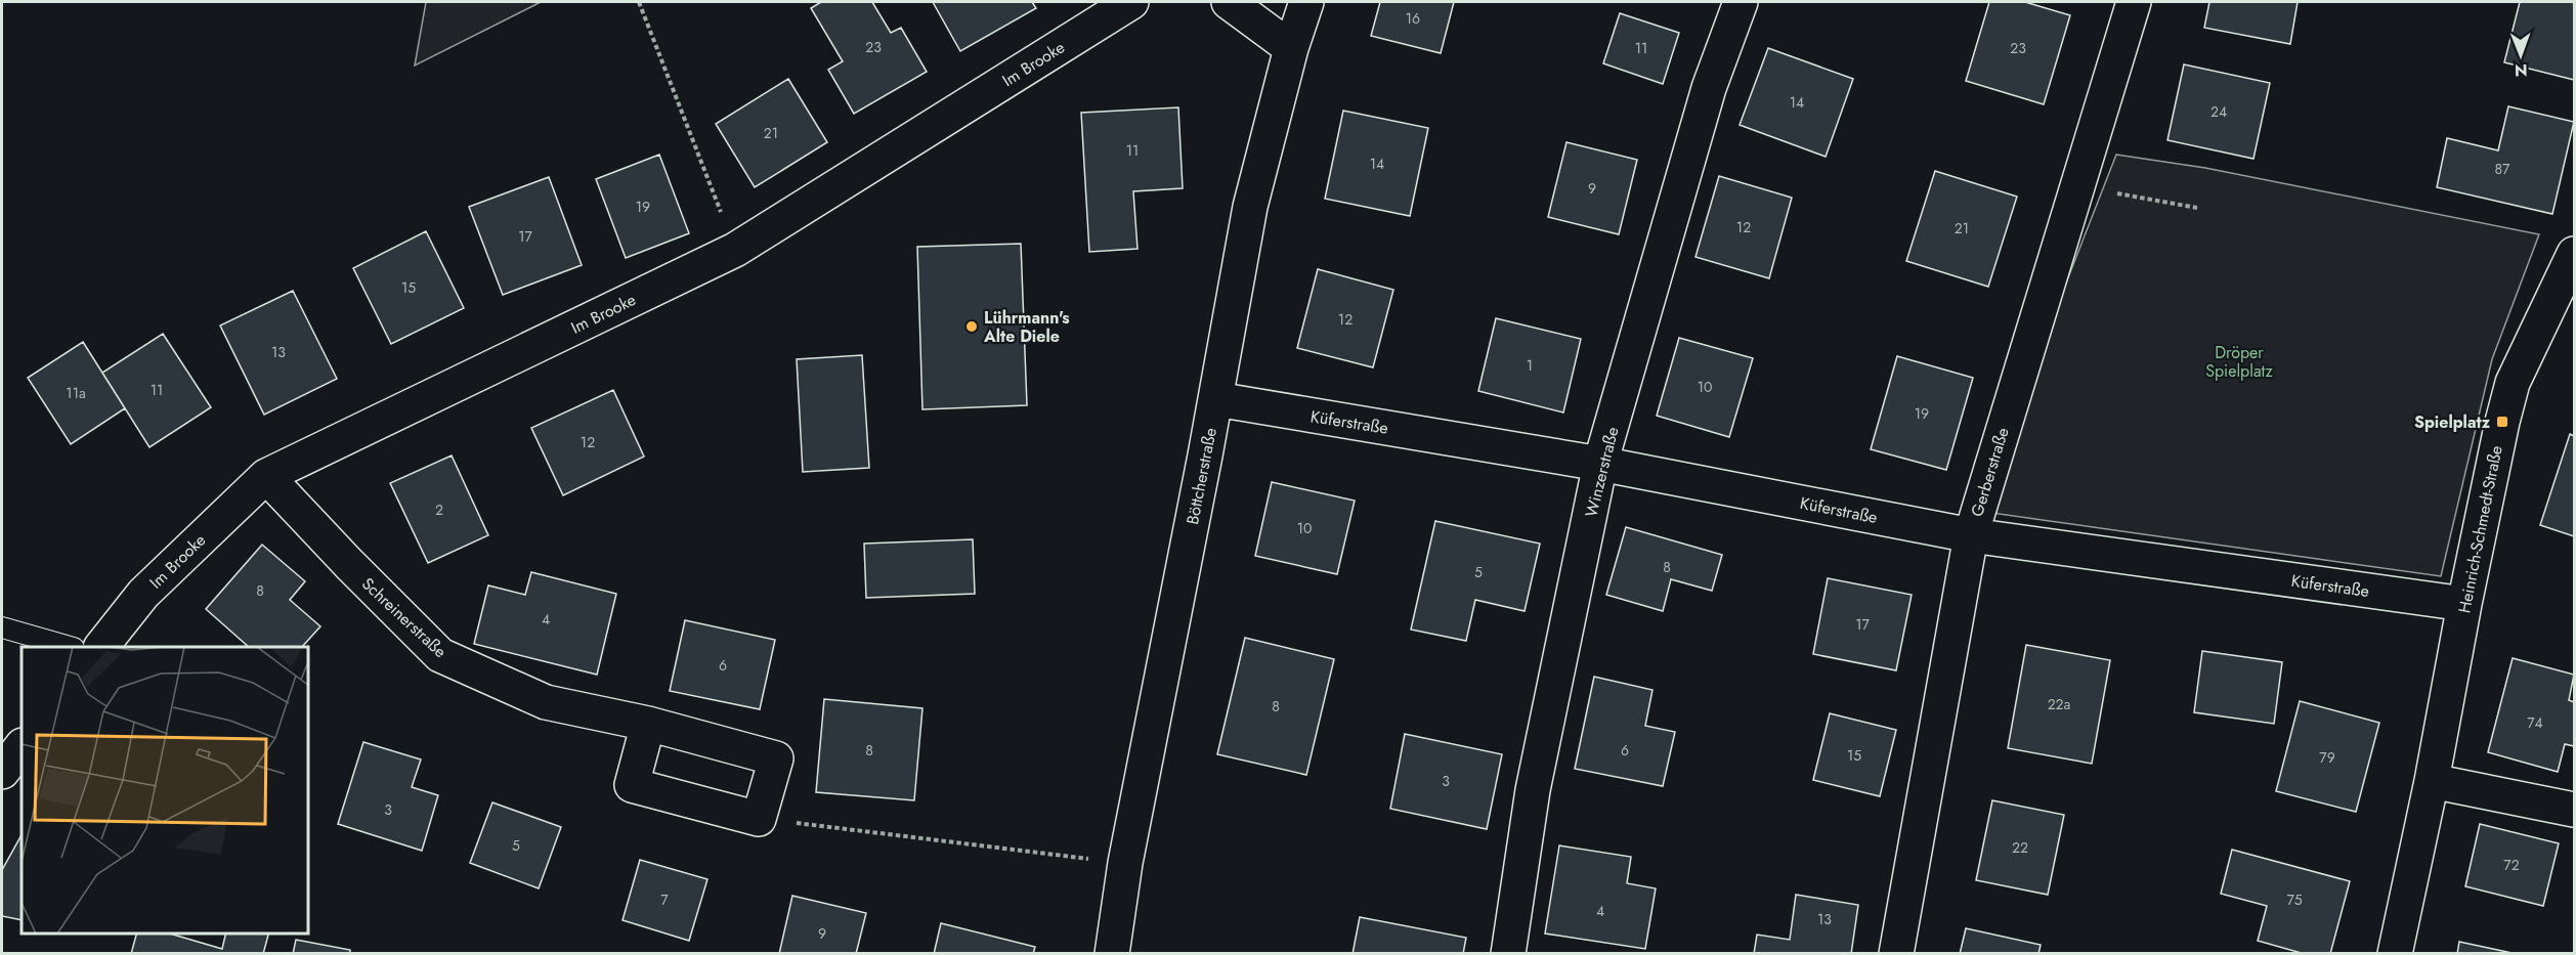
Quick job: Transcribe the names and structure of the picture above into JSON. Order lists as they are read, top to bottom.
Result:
{
  "streets": {
    "street": [
      "Im Brooke",
      "Küferstraße",
      "Winzerstraße",
      "Gerberstraße",
      "Böttcherstraße",
      "Heinrich-Schmedt-Straße",
      "Schreinerstraße"
    ]
  },
  "crossings": [
    ["Im Brooke", "Schreinerstraße"],
    ["Küferstraße", "Winzerstraße"],
    ["Küferstraße", "Gerberstraße"],
    ["Küferstraße", "Böttcherstraße"],
    ["Küferstraße", "Heinrich-Schmedt-Straße"]
  ],
  "parks": ["Dröper Spielplatz"],
  "places": {
    "other": ["Lührmann's Alte Diele"],
    "transit": ["Spielplatz"]
  },
  "house_numbers": [
    "16",
    "23",
    "11",
    "23",
    "14",
    "24",
    "21",
    "11",
    "14",
    "87",
    "9",
    "19",
    "12",
    "21",
    "17",
    "15",
    "12",
    "13",
    "1",
    "10",
    "11",
    "11a",
    "19",
    "12",
    "2",
    "10",
    "8",
    "5",
    "8",
    "4",
    "17",
    "6",
    "22a",
    "8",
    "74",
    "8",
    "6",
    "15",
    "79",
    "3",
    "3",
    "5",
    "22",
    "72",
    "7",
    "75",
    "4",
    "13",
    "9"
  ],
  "north": "bottom"
}
